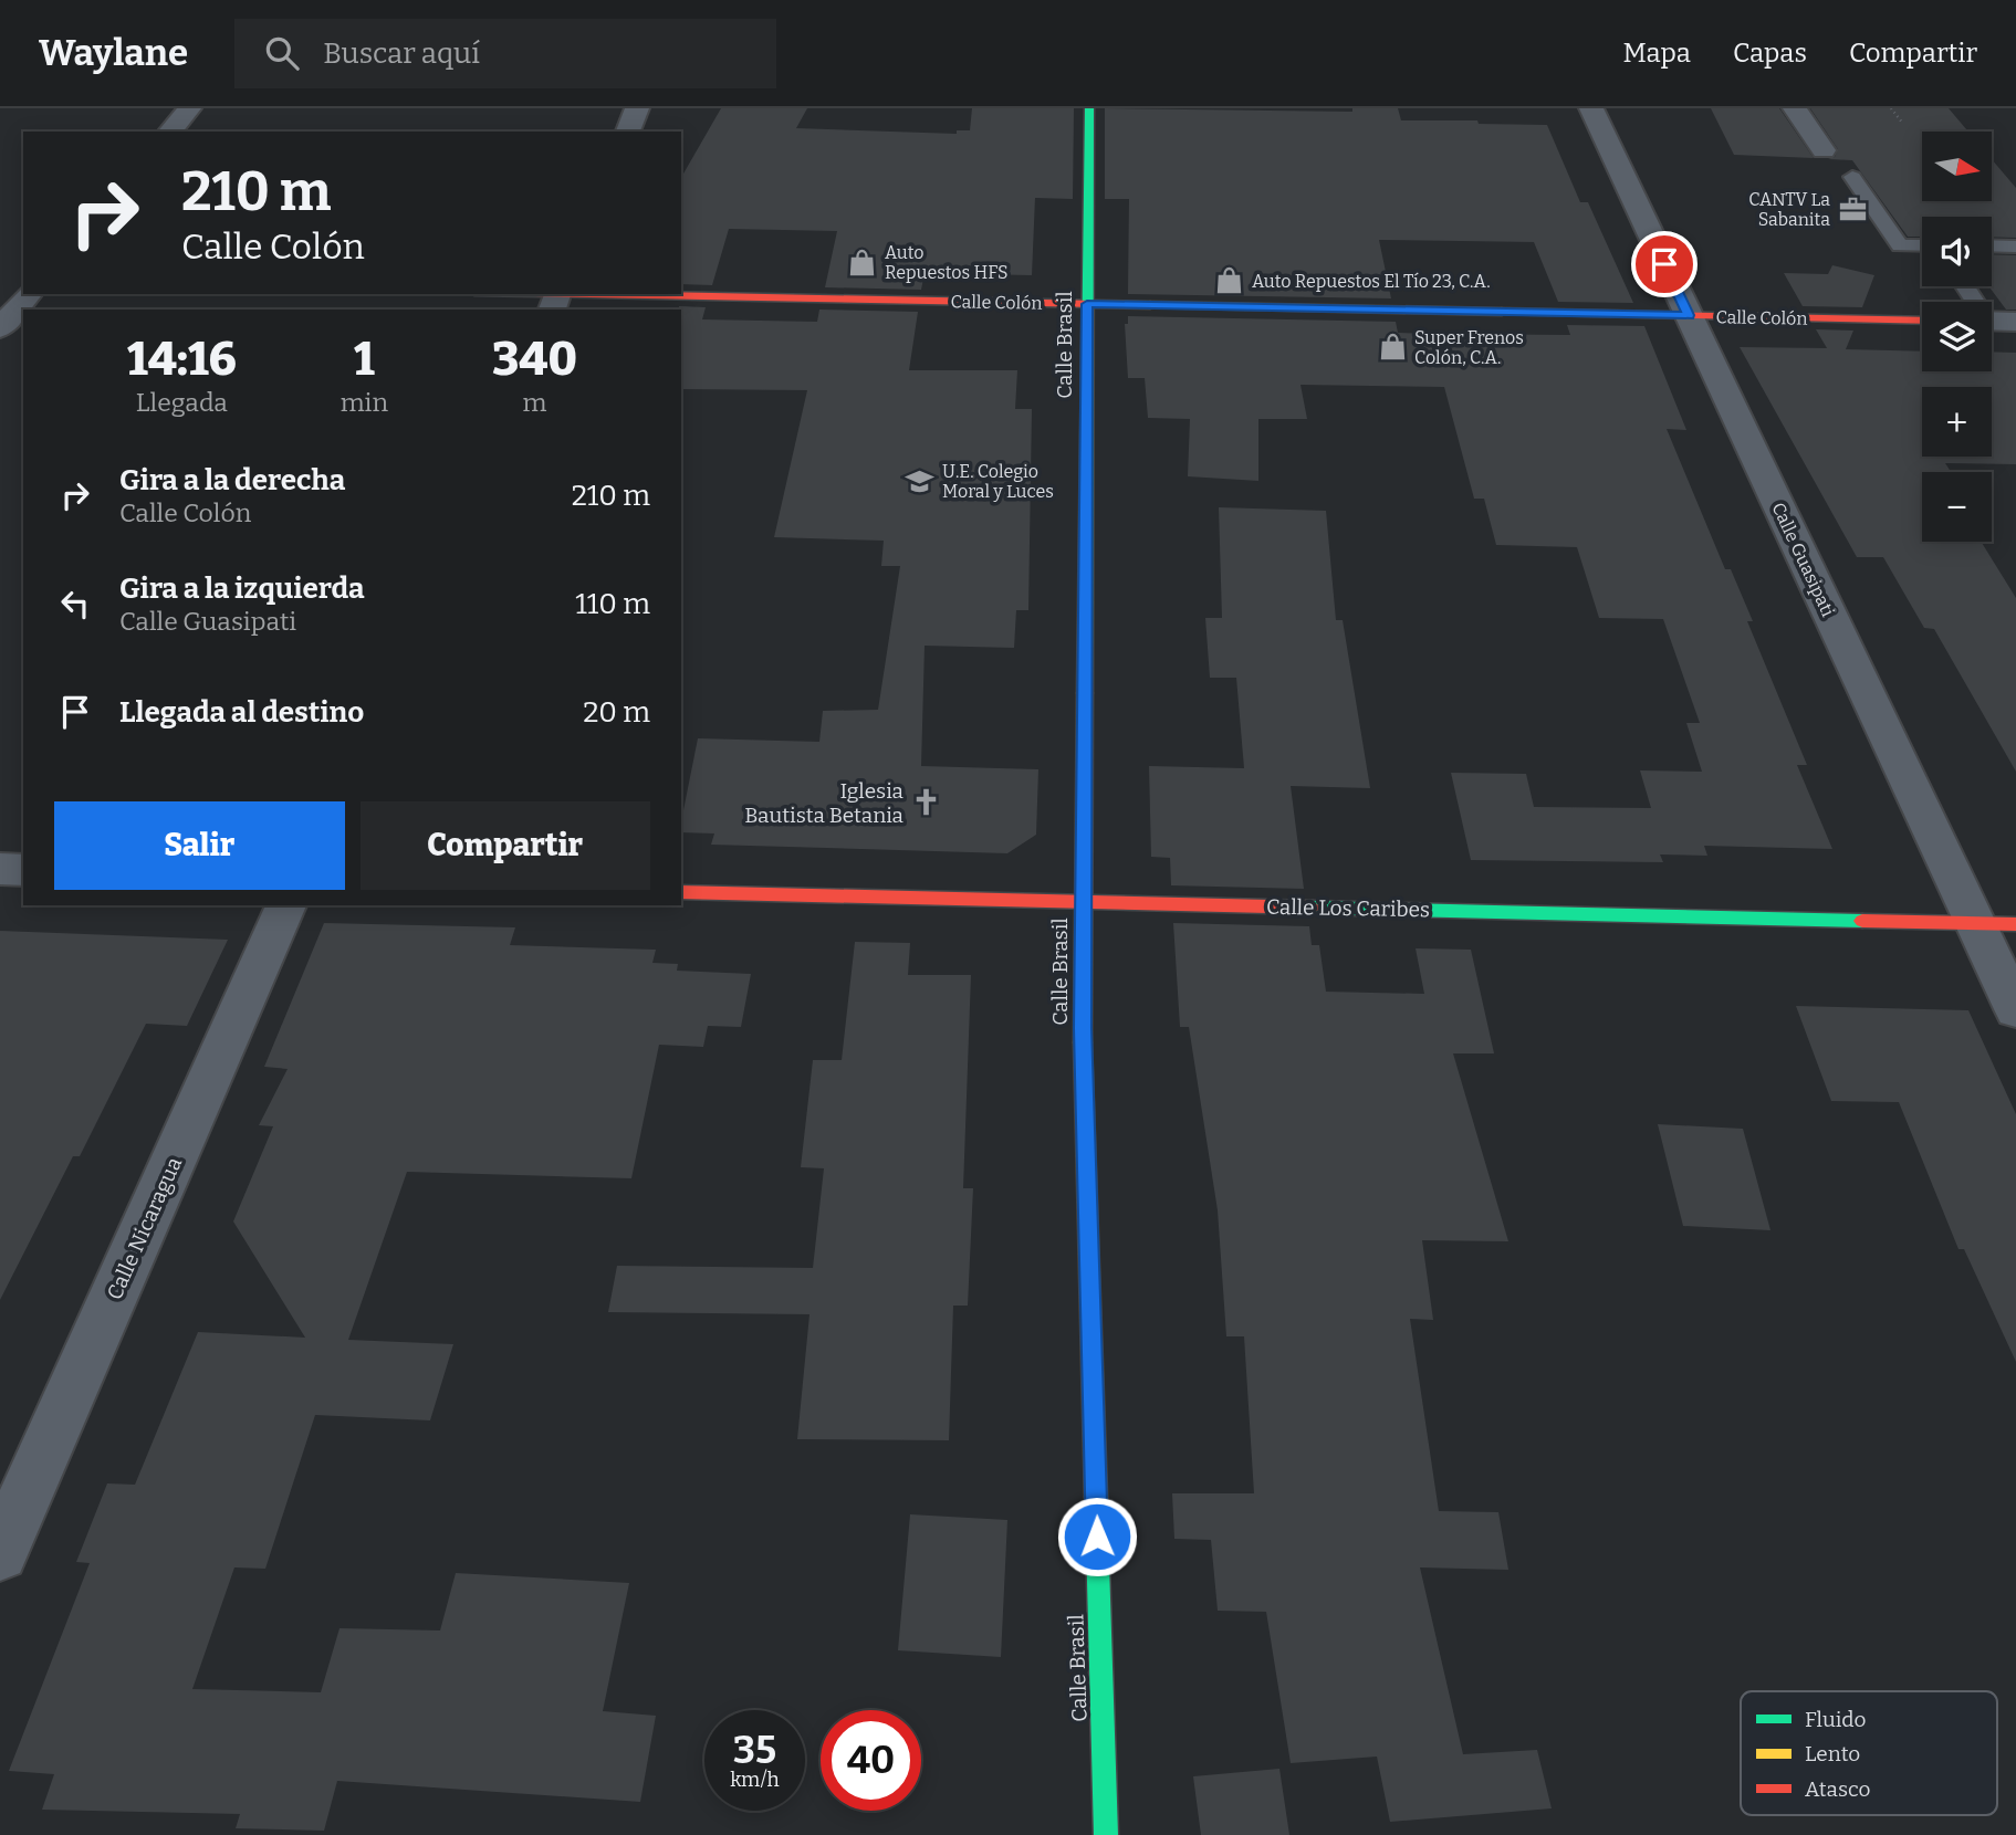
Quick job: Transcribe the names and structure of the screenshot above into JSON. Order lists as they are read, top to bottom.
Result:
{
  "streets": {
    "street": [
      "Calle Colón",
      "Calle Brasil",
      "Calle Guasipati",
      "Calle Los Caribes",
      "Calle Nicaragua"
    ]
  },
  "crossings": [
    ["Calle Colón", "Calle Brasil"],
    ["Calle Colón", "Calle Guasipati"],
    ["Calle Brasil", "Calle Los Caribes"],
    ["Calle Guasipati", "Calle Los Caribes"]
  ],
  "places": {
    "office": ["CANTV La Sabanita"],
    "shop": ["Auto Repuestos HFS", "Auto Repuestos El Tío 23, C.A.", "Super Frenos Colón, C.A."],
    "school or university": ["U.E. Colegio Moral y Luces"],
    "church": ["Iglesia Bautista Betania"]
  },
  "legend": ["Fluido", "Lento", "Atasco"],
  "north": "right",
  "page": {
    "header": "Waylane",
    "search": "Buscar aquí",
    "nav": ["Mapa", "Capas", "Compartir"],
    "map_buttons": ["+", "−"],
    "turn": ["210 m", "Calle Colón"],
    "eta": [
      "14:16",
      "Llegada",
      "1",
      "min",
      "340",
      "m"
    ],
    "list": [
      {
        "name": "Gira a la derecha",
        "note": "Calle Colón",
        "value": "210 m"
      },
      {
        "name": "Gira a la izquierda",
        "note": "Calle Guasipati",
        "value": "110 m"
      },
      {
        "name": "Llegada al destino",
        "value": "20 m"
      }
    ],
    "buttons": ["Salir", "Compartir"],
    "speed": "35 km/h",
    "limit": "40"
  }
}
